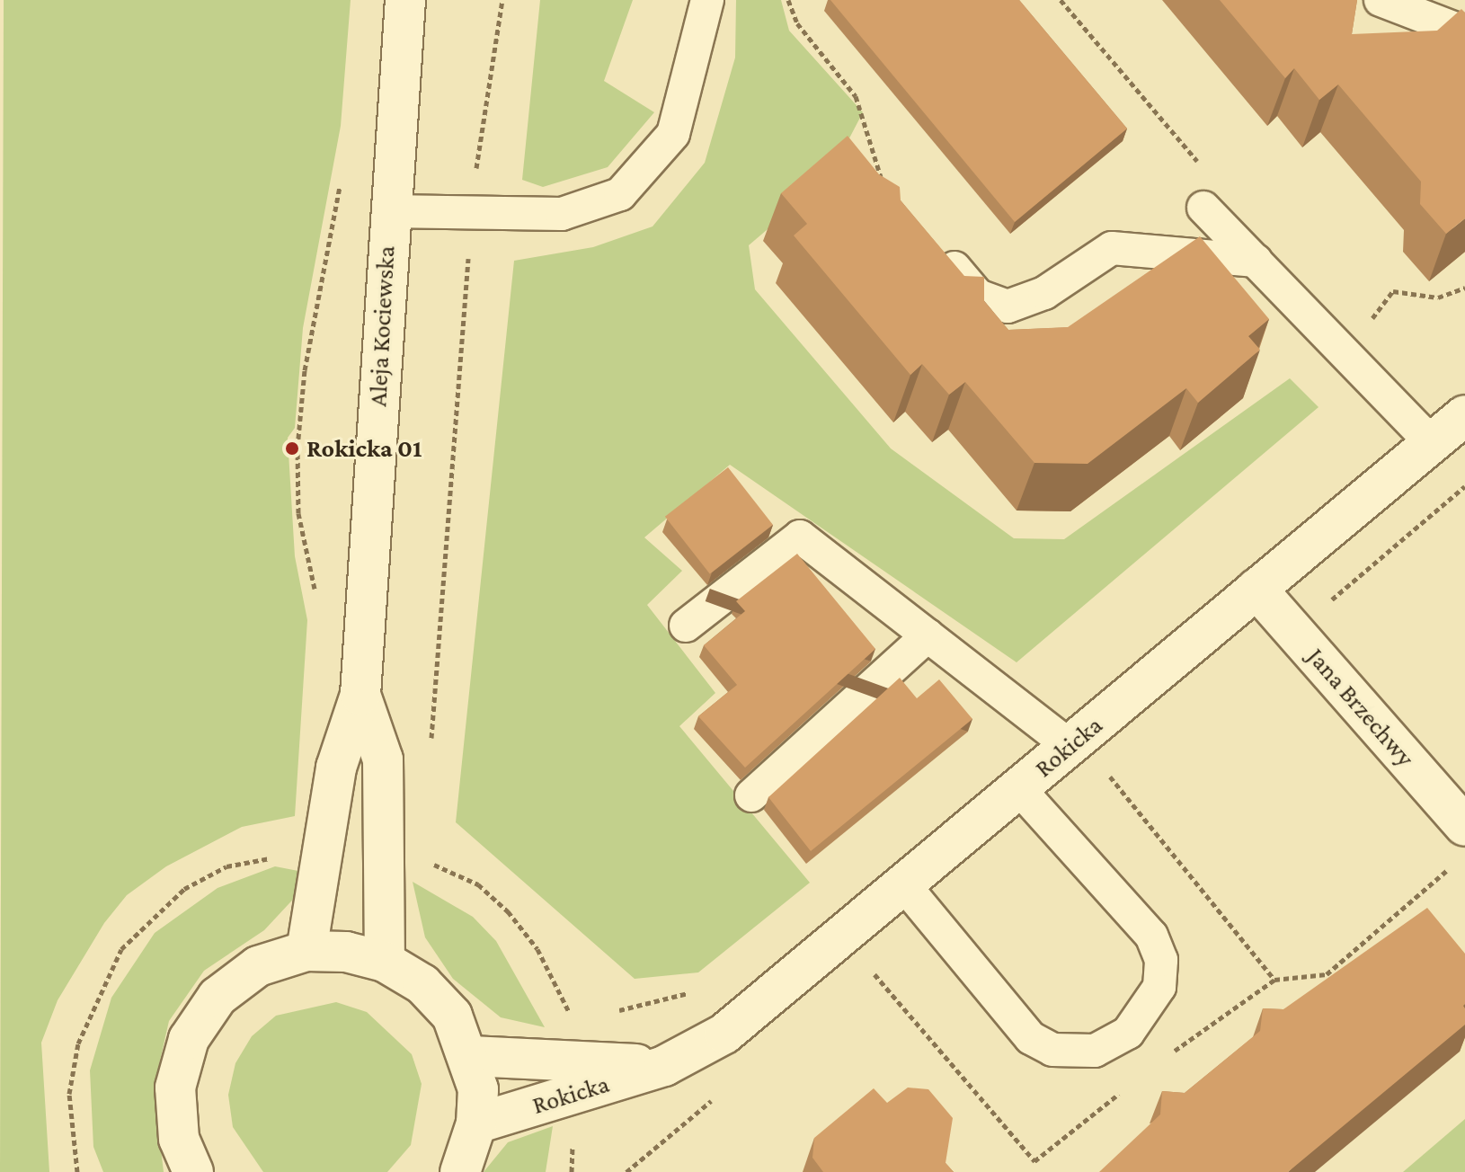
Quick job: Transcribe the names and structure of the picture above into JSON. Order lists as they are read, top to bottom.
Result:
{
  "streets": {
    "street": ["Aleja Kociewska", "Jana Brzechwy", "Rokicka"]
  },
  "crossings": [
    ["Jana Brzechwy", "Rokicka"]
  ],
  "places": ["Rokicka 01"]
}
